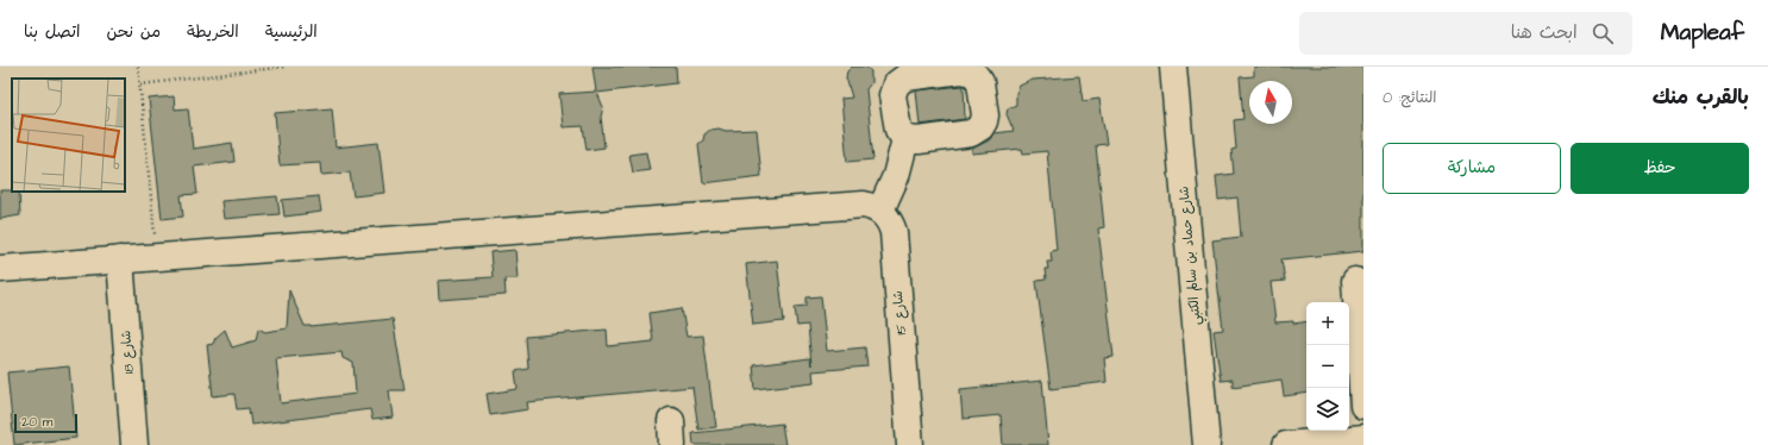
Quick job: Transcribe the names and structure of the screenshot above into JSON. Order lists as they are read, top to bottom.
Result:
{
  "streets": {
    "street": ["شارع حماد بن سالم الكتبي", "شارع 15", "شارع 18"]
  },
  "scale_bar": "20 m",
  "north": "top",
  "page": {
    "header": "Mapleaf",
    "search": "ابحث هنا",
    "nav": [
      "الرئيسية",
      "الخريطة",
      "من نحن",
      "اتصل بنا"
    ],
    "heading": ["بالقرب منك", "النتائج: 0"],
    "buttons": ["حفظ", "مشاركة"],
    "map_buttons": ["+", "−"],
    "scale": "20 m"
  }
}
